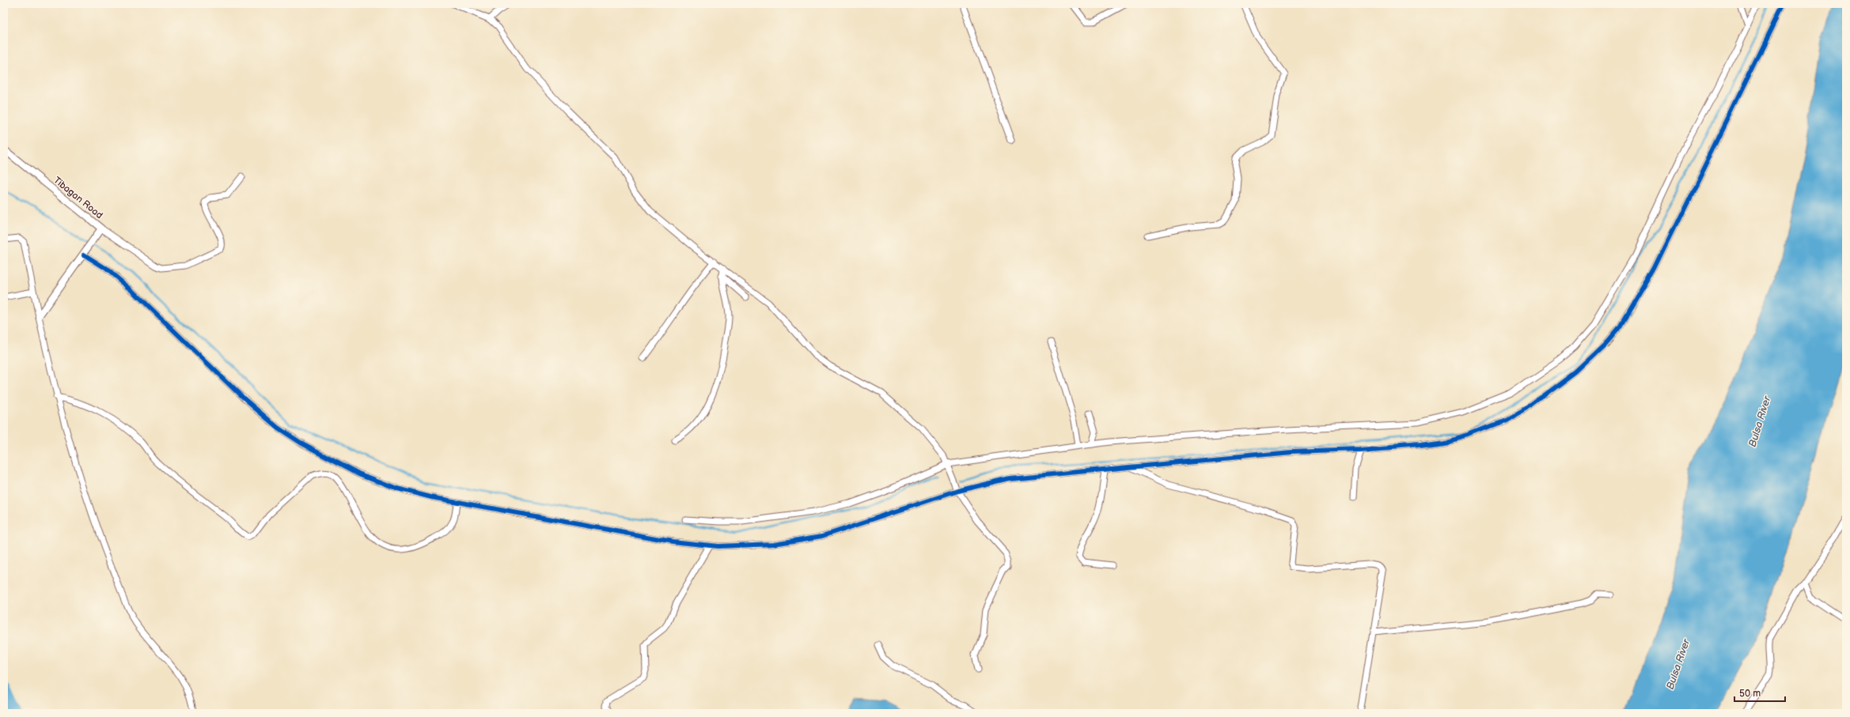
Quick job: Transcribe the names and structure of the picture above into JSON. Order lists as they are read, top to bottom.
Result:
{
  "streets": {
    "street": ["Tibagan Road"]
  },
  "water": ["Bulsa River"],
  "scale_bar": "50 m"
}
